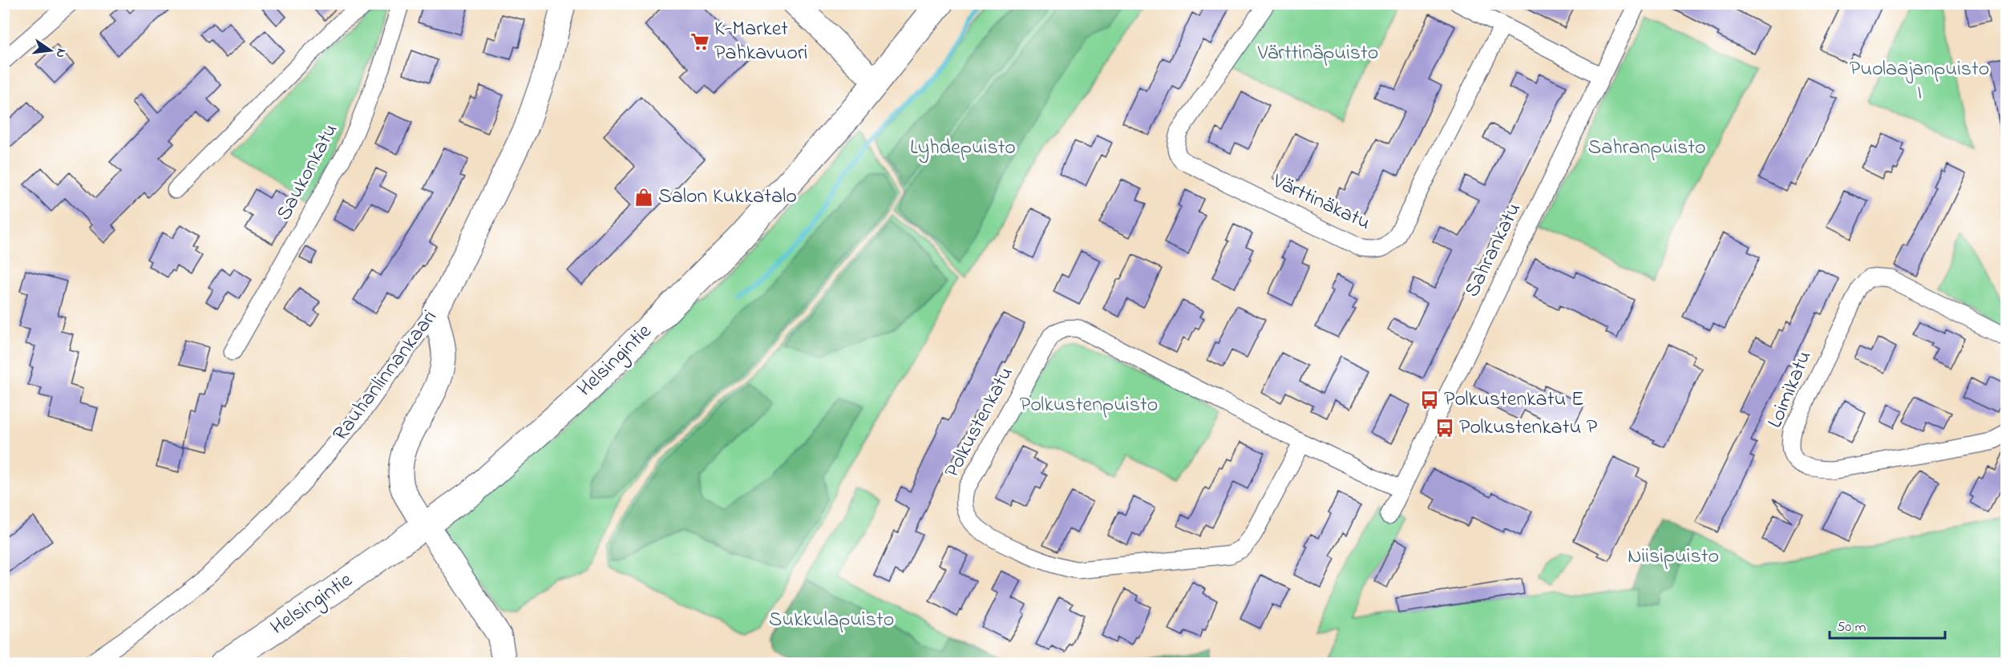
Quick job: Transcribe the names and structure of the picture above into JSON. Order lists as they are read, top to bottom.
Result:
{
  "streets": {
    "main road": ["Helsingintie"],
    "street": [
      "Saukonkatu",
      "Värttinäkatu",
      "Sahrankatu",
      "Rauhanlinnankaari",
      "Loimikatu",
      "Polkustenkatu"
    ]
  },
  "crossings": [
    ["Sahrankatu", "Polkustenkatu"]
  ],
  "parks": [
    "Värttinäpuisto",
    "Puolaajanpuisto I",
    "Lyhdepuisto",
    "Sahranpuisto",
    "Polkustenpuisto",
    "Niisipuisto",
    "Sukkulapuisto"
  ],
  "places": {
    "supermarket": ["K-Market Pahkavuori"],
    "shop": ["Salon Kukkatalo"],
    "bus stop": ["Polkustenkatu E", "Polkustenkatu P"]
  },
  "scale_bar": "50 m",
  "north": "right"
}
